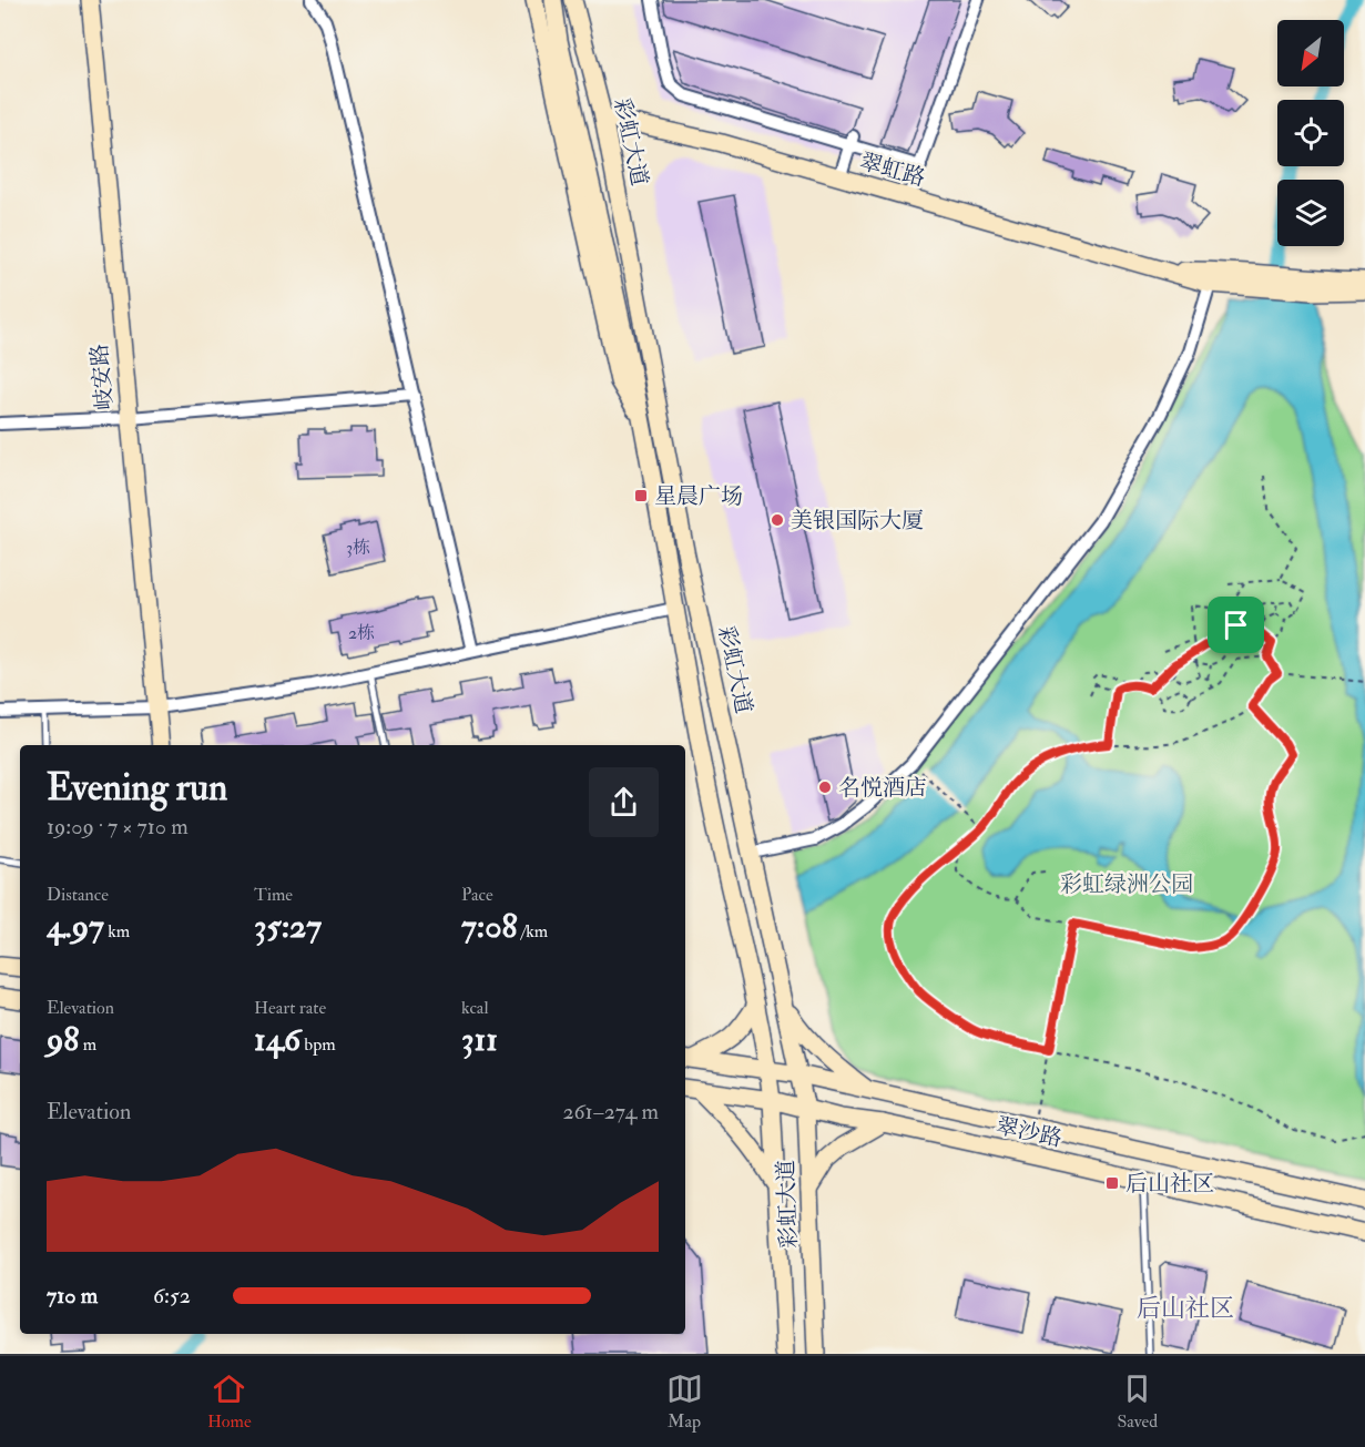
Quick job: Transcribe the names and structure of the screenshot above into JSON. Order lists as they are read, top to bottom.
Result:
{
  "streets": {
    "main road": [
      "彩虹大道",
      "翠虹路",
      "岐安路",
      "翠沙路"
    ]
  },
  "crossings": [
    ["彩虹大道", "翠虹路"],
    ["彩虹大道", "翠沙路"]
  ],
  "districts": ["后山社区"],
  "parks": ["彩虹绿洲公园"],
  "places": {
    "transit": ["星晨广场", "后山社区"],
    "other": ["美银国际大厦", "名悦酒店"]
  },
  "house_numbers": ["3栋", "2栋"],
  "north": "bottom left",
  "page": {
    "heading": ["Evening run", "19:09 · 7 × 710 m"],
    "stats": [
      ["Distance", "4.97 km"],
      ["Time", "35:27"],
      ["Pace", "7:08 /km"],
      ["Elevation", "98 m"],
      ["Heart rate", "146 bpm"],
      ["kcal", "311"]
    ],
    "chart": ["Elevation", "261–274 m"],
    "list": [
      {
        "name": "710 m",
        "note": "6:52"
      }
    ],
    "tabs": ["Home", "Map", "Saved"]
  }
}
